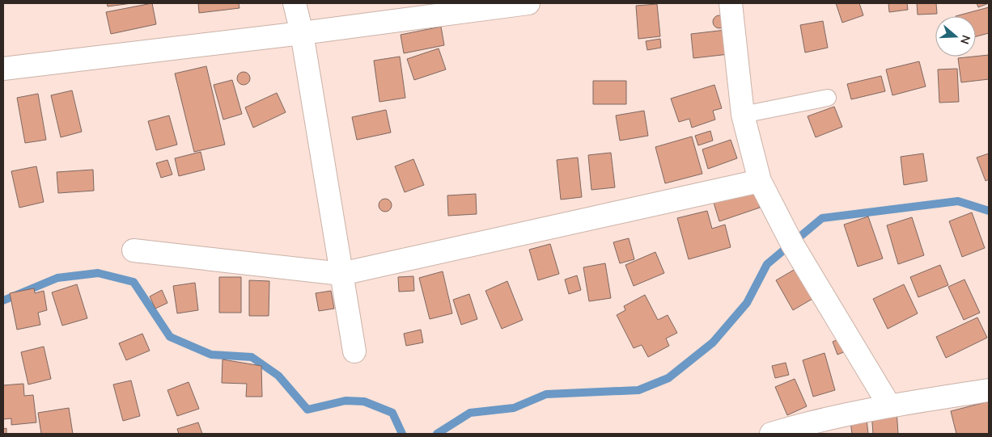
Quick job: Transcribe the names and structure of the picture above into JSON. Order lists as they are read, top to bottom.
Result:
{
  "north": "right"
}
